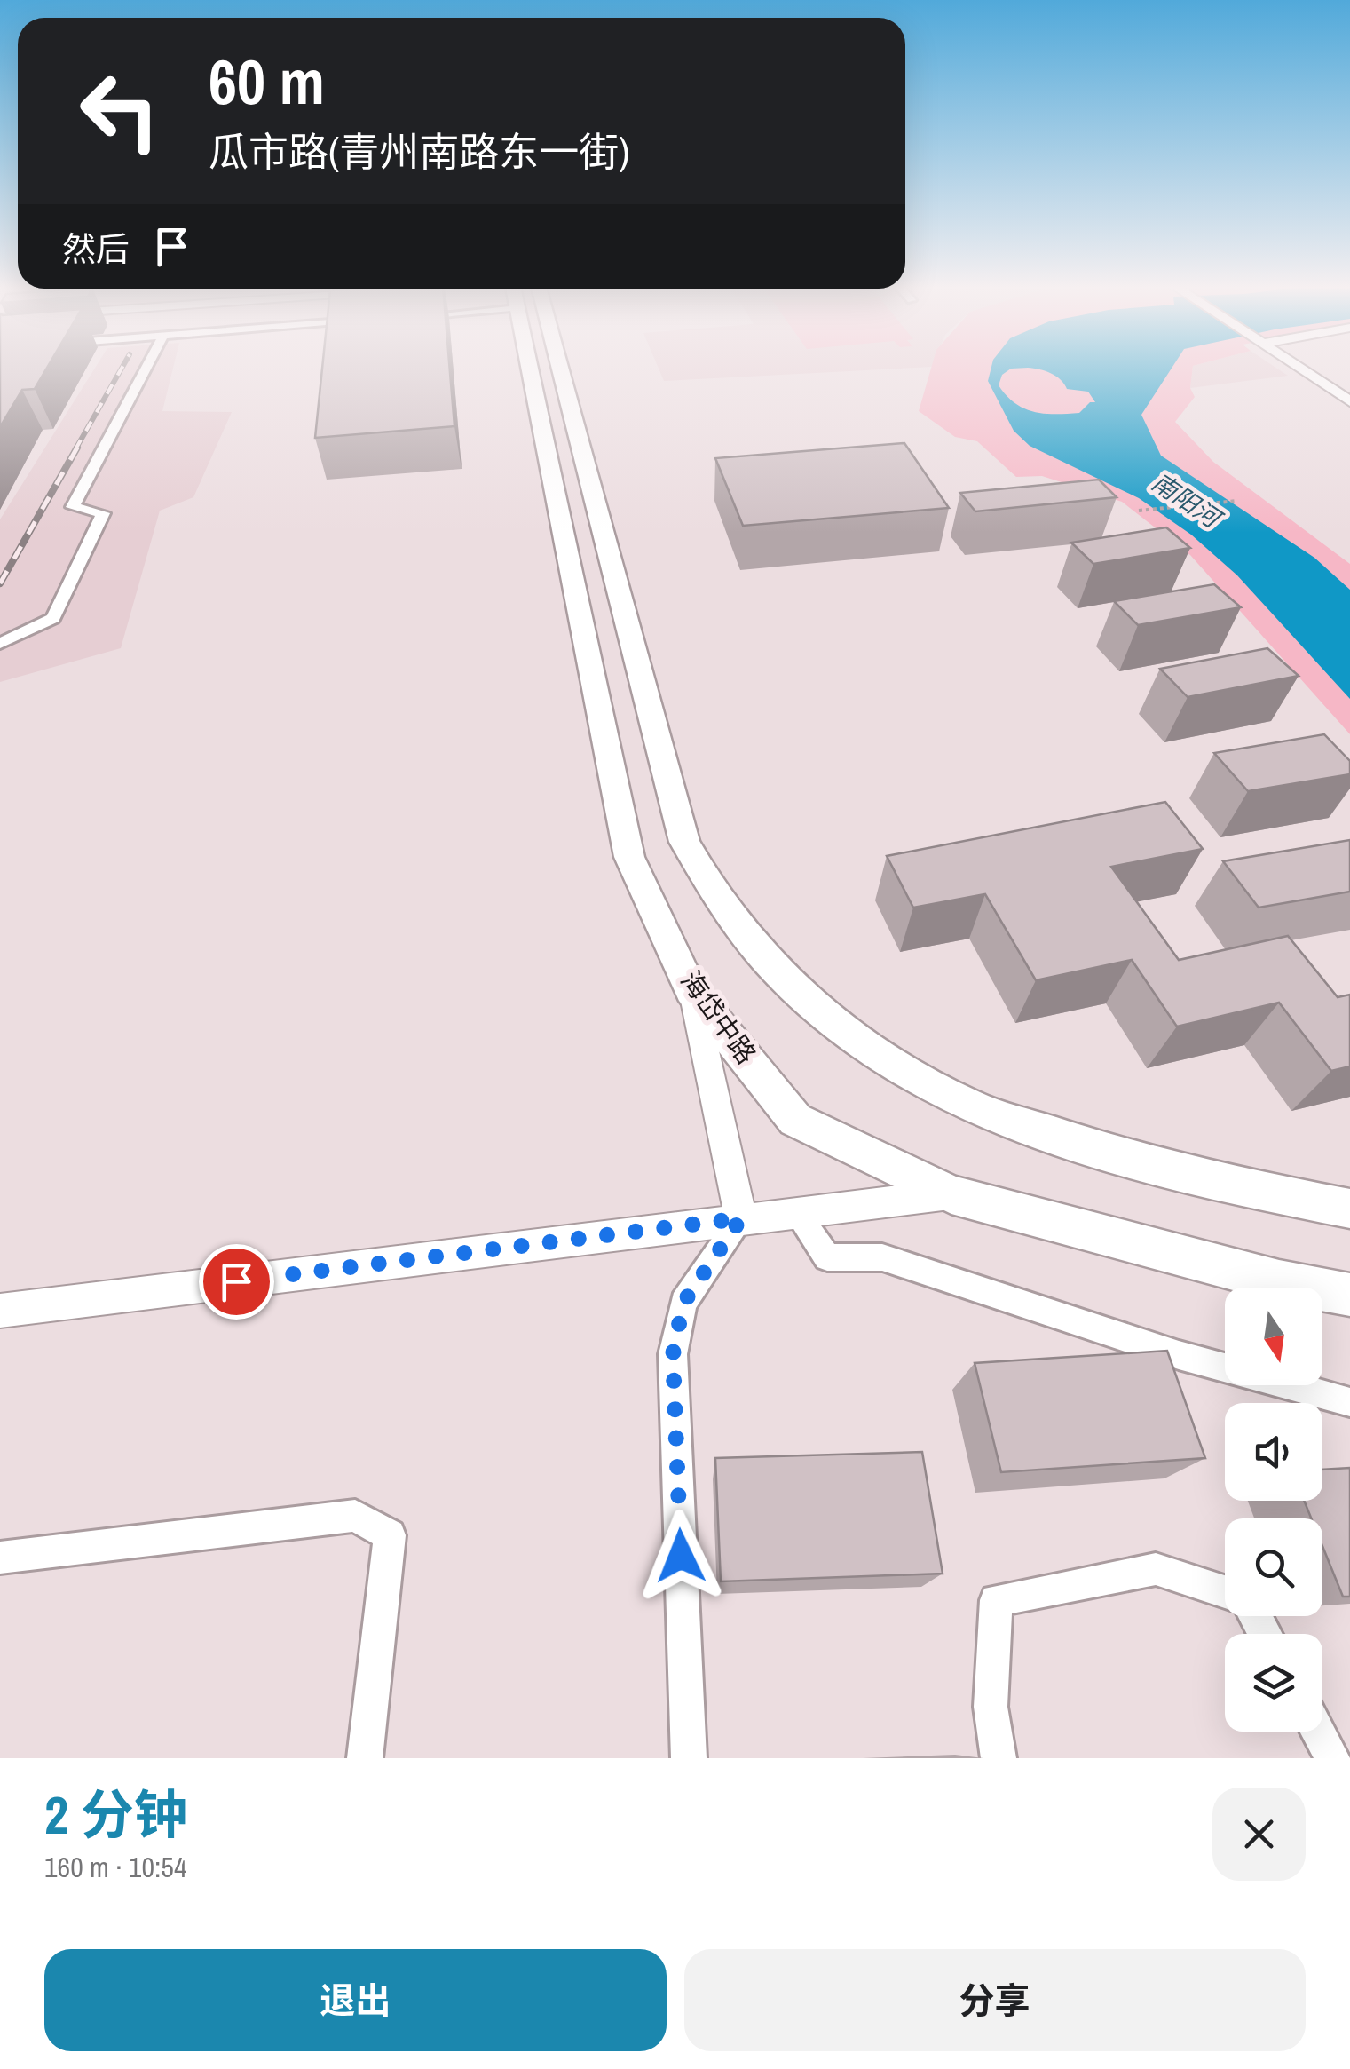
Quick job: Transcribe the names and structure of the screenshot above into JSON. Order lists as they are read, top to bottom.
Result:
{
  "streets": {
    "main road": ["海岱中路"]
  },
  "water": ["南阳河"],
  "north": "bottom",
  "page": {
    "turn": ["60 m", "瓜市路(青州南路东一街)"],
    "then": "然后",
    "heading": ["2 分钟", "160 m · 10:54"],
    "buttons": ["退出", "分享"]
  }
}
